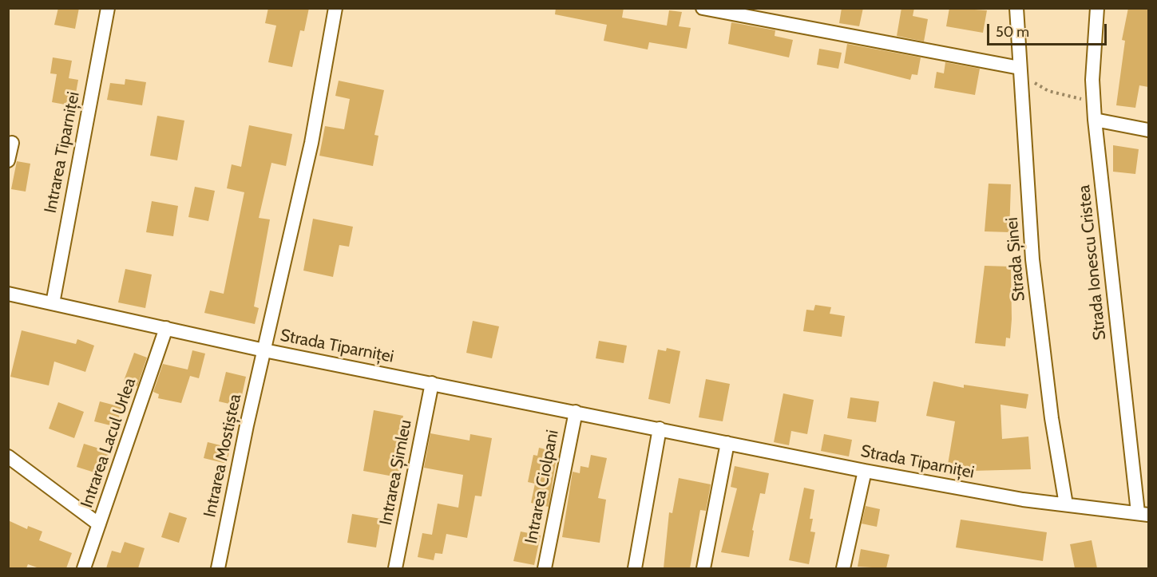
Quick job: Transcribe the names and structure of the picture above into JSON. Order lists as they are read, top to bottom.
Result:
{
  "streets": {
    "street": [
      "Intrarea Tiparniței",
      "Strada Șinei",
      "Strada Ionescu Cristea",
      "Strada Tiparniței",
      "Intrarea Lacul Urlea",
      "Intrarea Mostiștea",
      "Intrarea Șimleu",
      "Intrarea Ciolpani"
    ]
  },
  "crossings": [
    ["Intrarea Tiparniței", "Strada Tiparniței"],
    ["Strada Șinei", "Strada Tiparniței"],
    ["Strada Ionescu Cristea", "Strada Tiparniței"],
    ["Strada Tiparniței", "Intrarea Lacul Urlea"],
    ["Strada Tiparniței", "Intrarea Mostiștea"],
    ["Strada Tiparniței", "Intrarea Șimleu"],
    ["Strada Tiparniței", "Intrarea Ciolpani"]
  ],
  "scale_bar": "50 m"
}
